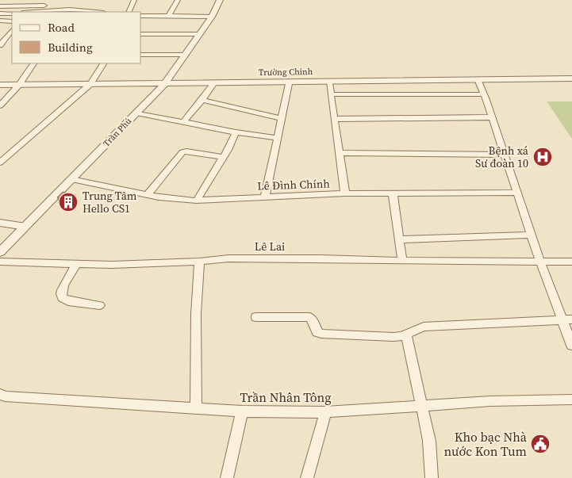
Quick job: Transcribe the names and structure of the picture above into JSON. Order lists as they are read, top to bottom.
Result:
{
  "streets": {
    "street": [
      "Trường Chinh",
      "Trần Phú",
      "Lê Đình Chính",
      "Lê Lai",
      "Trần Nhân Tông"
    ]
  },
  "crossings": [
    ["Trường Chinh", "Trần Phú"],
    ["Trần Phú", "Lê Đình Chính"]
  ],
  "places": {
    "hospital": ["Bệnh xá Sư đoàn 10"],
    "building": ["Trung Tâm Hello CS1"],
    "public building": ["Kho bạc Nhà nước Kon Tum"]
  },
  "legend": ["Road", "Building"]
}
